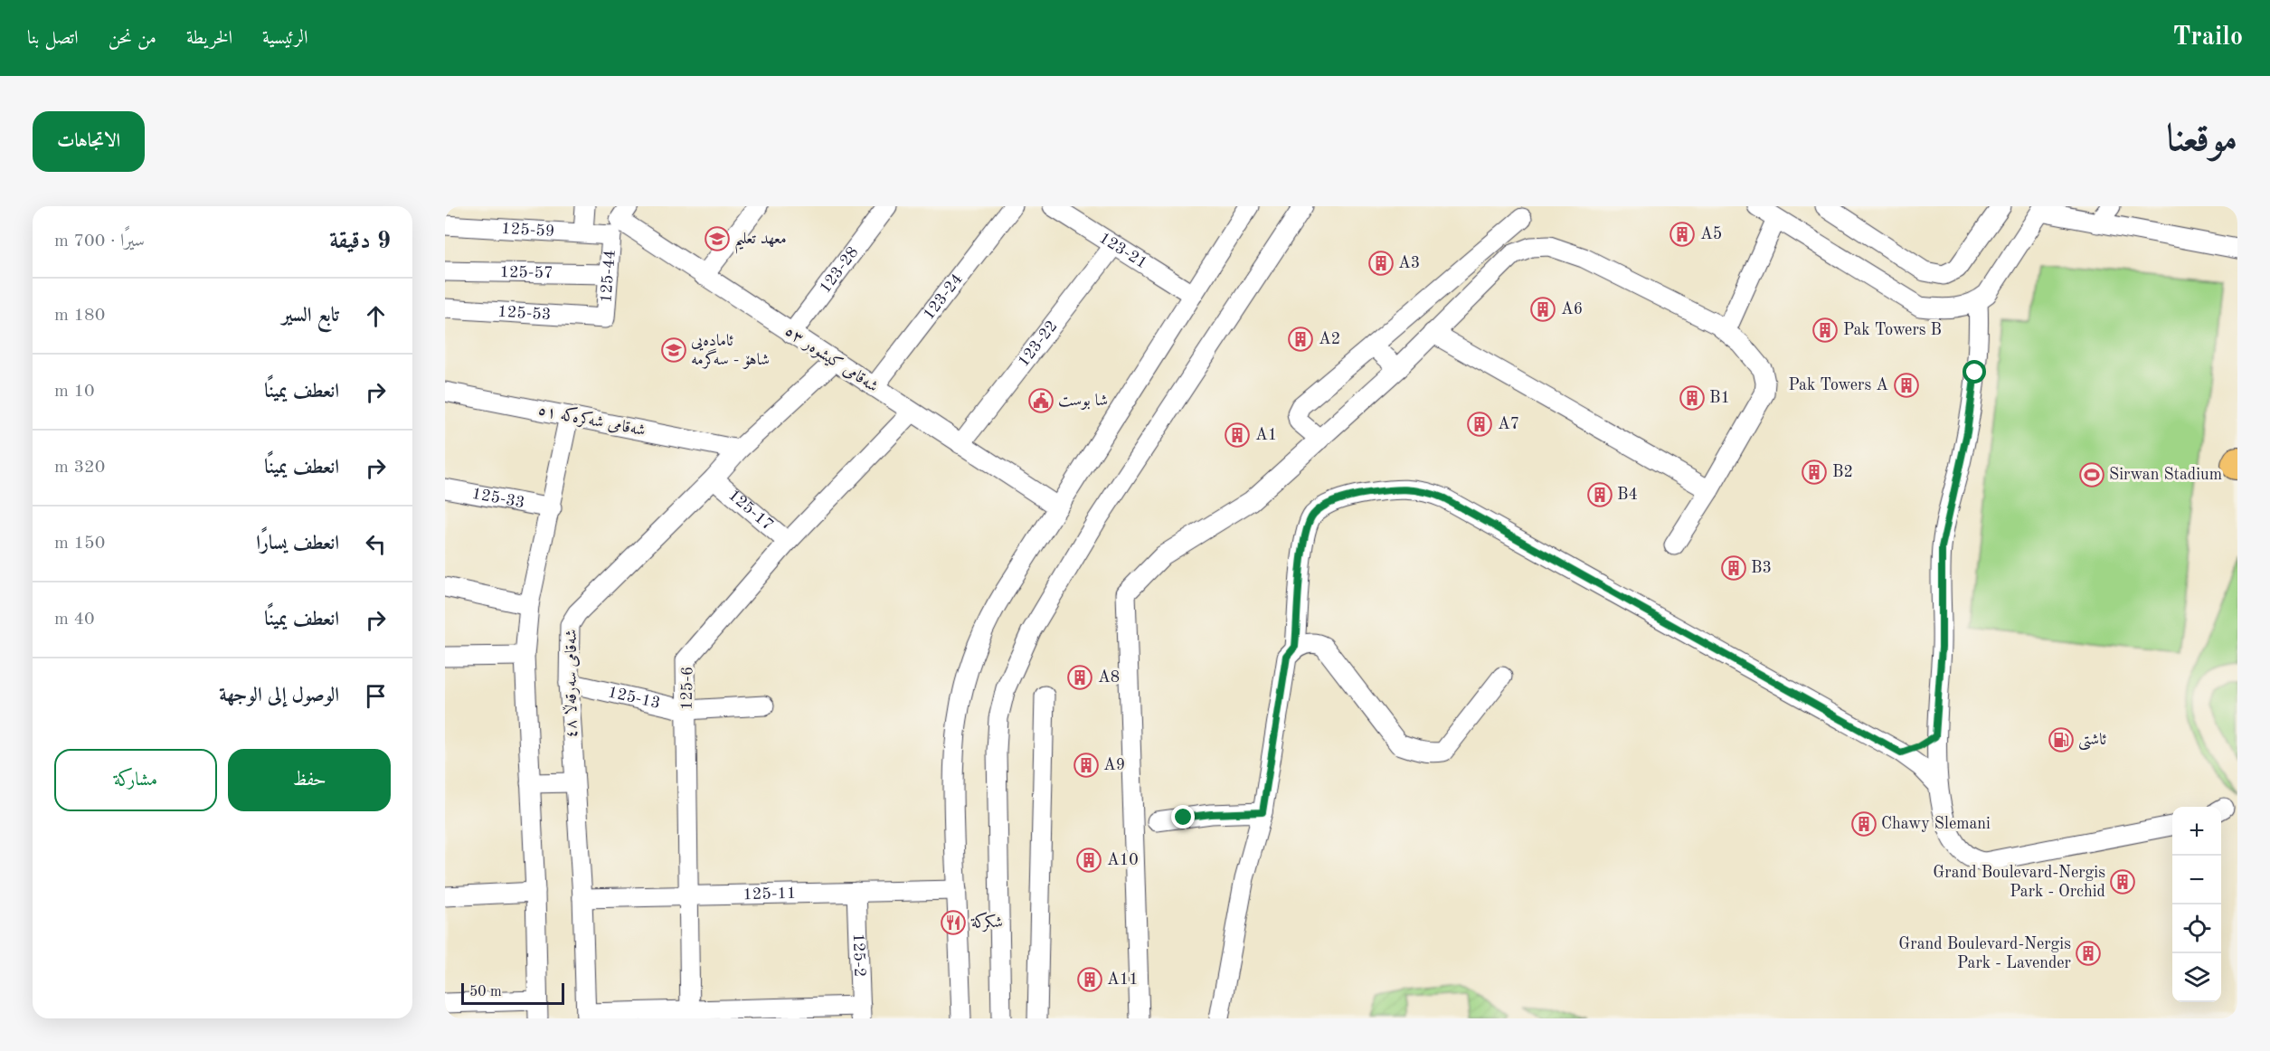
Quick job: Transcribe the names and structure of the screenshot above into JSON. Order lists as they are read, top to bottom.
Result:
{
  "streets": {
    "street": [
      "125-59",
      "123-21",
      "123-28",
      "125-57",
      "125-44",
      "123-24",
      "125-53",
      "123-22",
      "شەقامی کیشوەر ٥٣",
      "شەقامی شەکرەکە ٥١",
      "125-33",
      "125-17",
      "شەقامی سەرقەڵا ٤٨",
      "125-6",
      "125-13",
      "125-11",
      "125-2"
    ]
  },
  "crossings": [
    ["125-59", "125-44"],
    ["123-21", "123-22"],
    ["123-28", "شەقامی کیشوەر ٥٣"],
    ["125-57", "125-44"],
    ["125-44", "125-53"],
    ["123-24", "شەقامی کیشوەر ٥٣"],
    ["123-22", "شەقامی کیشوەر ٥٣"],
    ["شەقامی کیشوەر ٥٣", "شەقامی سەرقەڵا ٤٨"],
    ["شەقامی کیشوەر ٥٣", "125-6"],
    ["شەقامی شەکرەکە ٥١", "شەقامی سەرقەڵا ٤٨"],
    ["125-17", "شەقامی سەرقەڵا ٤٨"],
    ["125-17", "125-6"],
    ["شەقامی سەرقەڵا ٤٨", "125-13"],
    ["شەقامی سەرقەڵا ٤٨", "125-11"],
    ["125-6", "125-13"],
    ["125-6", "125-11"],
    ["125-11", "125-2"]
  ],
  "places": {
    "building": [
      "A5",
      "A3",
      "A6",
      "Pak Towers B",
      "A2",
      "Pak Towers A",
      "B1",
      "A7",
      "A1",
      "B2",
      "B4",
      "B3",
      "A8",
      "A9",
      "Chawy Slemani",
      "A10",
      "Grand Boulevard-Nergis Park - Orchid",
      "Grand Boulevard-Nergis Park - Lavender",
      "A11"
    ],
    "school or university": ["معهد تعليم", "ئامادەیی شاهۆ - سەگرمە"],
    "public building": ["شا بوست"],
    "sports": ["Sirwan Stadium"],
    "fuel station": ["ئاشتی"],
    "restaurant": ["شكركة"]
  },
  "scale_bar": "50 m",
  "page": {
    "header": "Trailo",
    "nav": [
      "الرئيسية",
      "الخريطة",
      "من نحن",
      "اتصل بنا"
    ],
    "title": "موقعنا",
    "buttons": [
      "الاتجاهات",
      ["حفظ", "مشاركة"]
    ],
    "heading": ["9 دقيقة", "سيرًا · 700 m"],
    "list": [
      ["تابع السير", "180 m"],
      ["انعطف يمينًا", "10 m"],
      ["انعطف يمينًا", "320 m"],
      ["انعطف يسارًا", "150 m"],
      ["انعطف يمينًا", "40 m"],
      "الوصول إلى الوجهة"
    ],
    "map_buttons": ["+", "−"],
    "scale": "50 m"
  }
}
